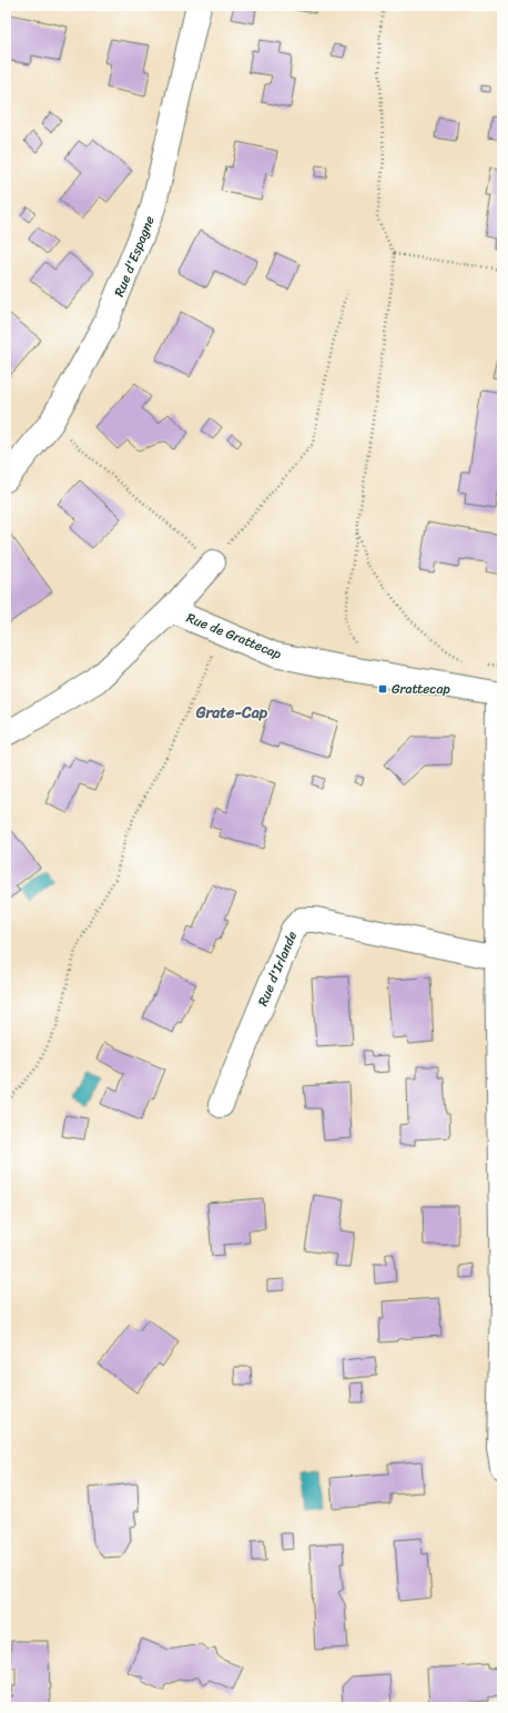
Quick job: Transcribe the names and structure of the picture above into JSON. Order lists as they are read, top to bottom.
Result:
{
  "streets": {
    "street": ["Rue d'Espagne", "Rue de Grattecap", "Rue d'Irlande"]
  },
  "districts": ["Grate-Cap"],
  "places": {
    "transit": ["Grattecap"]
  }
}
